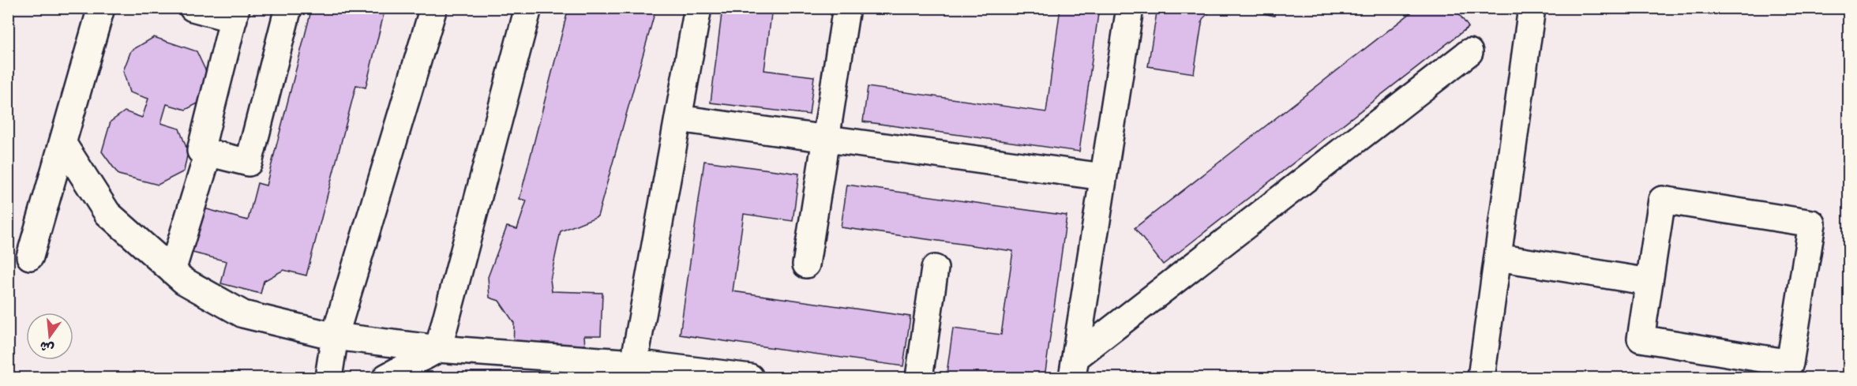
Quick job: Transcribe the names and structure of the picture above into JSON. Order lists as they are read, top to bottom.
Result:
{
  "north": "bottom"
}
